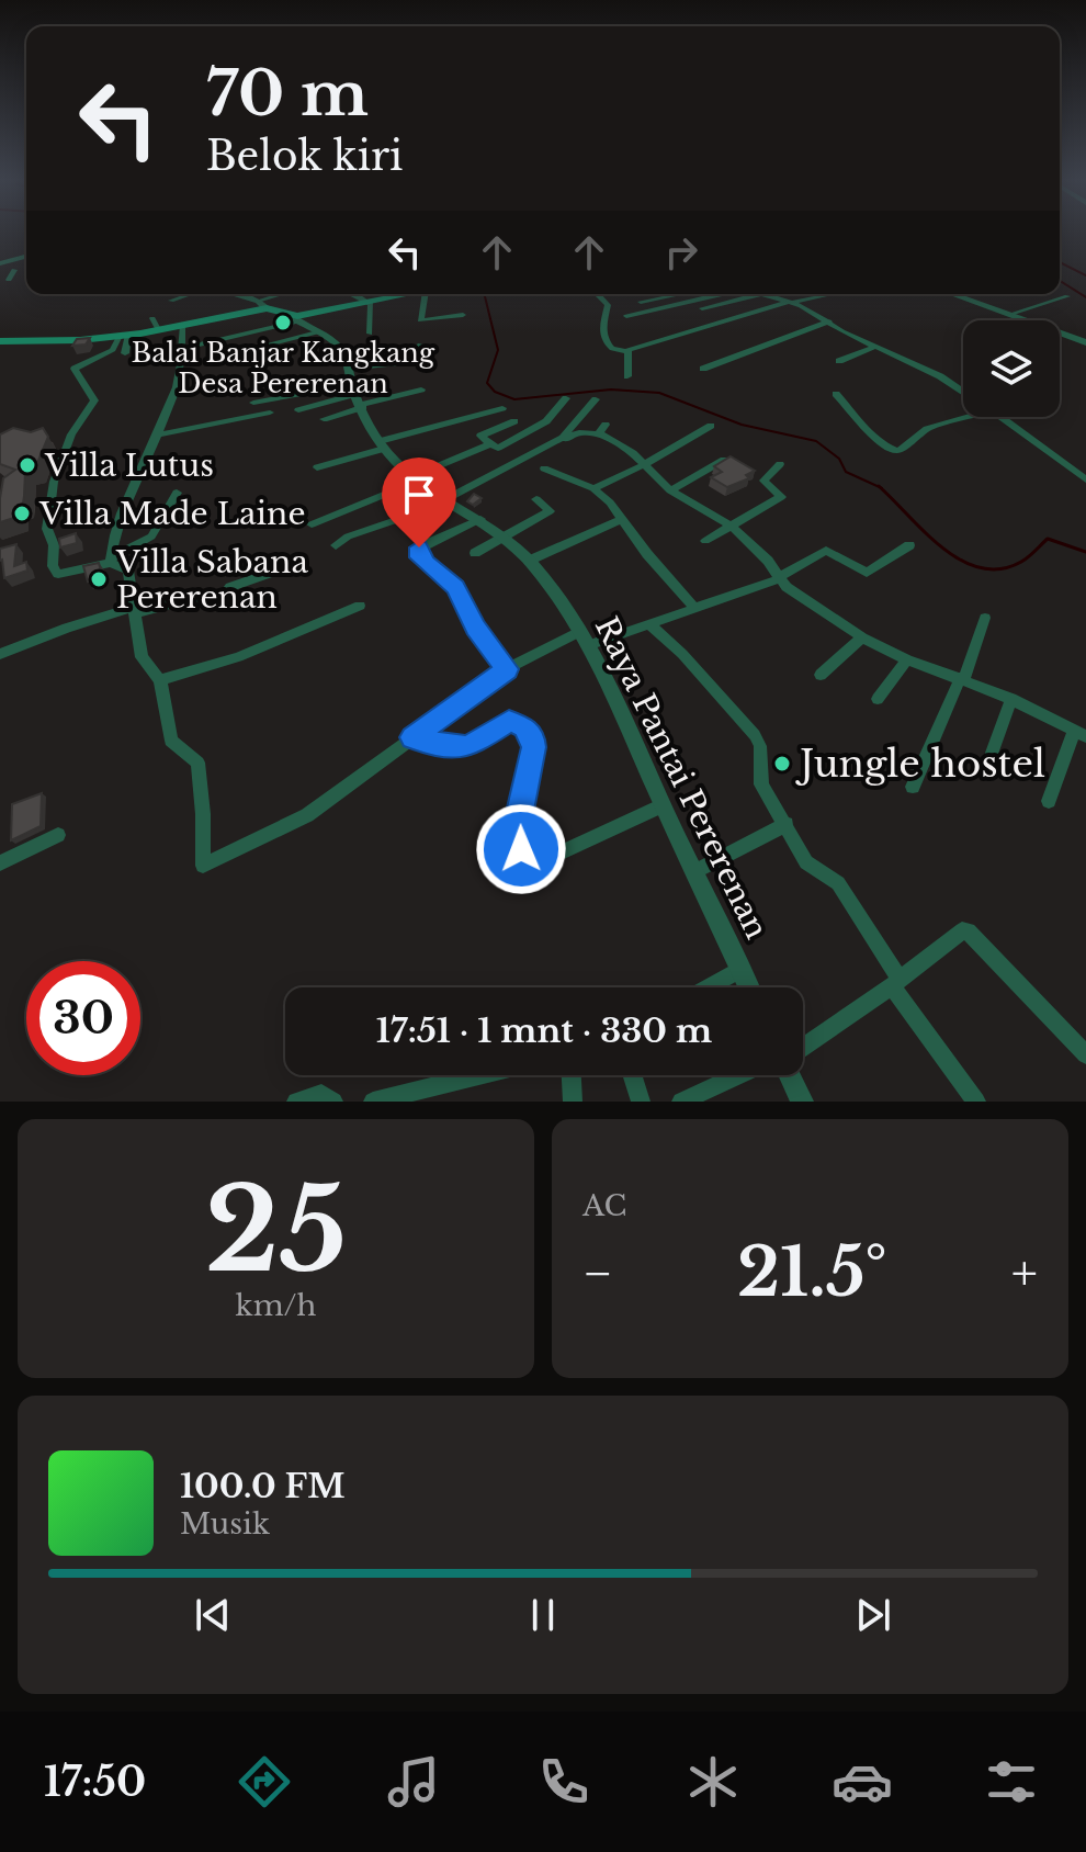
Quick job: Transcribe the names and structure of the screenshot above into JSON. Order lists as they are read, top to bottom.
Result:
{
  "streets": {
    "street": ["Raya Pantai Pererenan"]
  },
  "places": [
    "Balai Banjar Kangkang Desa Pererenan",
    "Villa Lutus",
    "Villa Made Laine",
    "Villa Sabana Pererenan",
    "Jungle hostel"
  ],
  "page": {
    "turn": ["70 m", "Belok kiri"],
    "limit": "30",
    "trip": "17:51 · 1 mnt · 330 m",
    "tile": [
      ["25", "km/h"],
      "AC"
    ],
    "heat": ["−", "21.5°", "+"],
    "song": ["100.0 FM", "Musik"],
    "tabs": "17:50"
  }
}
